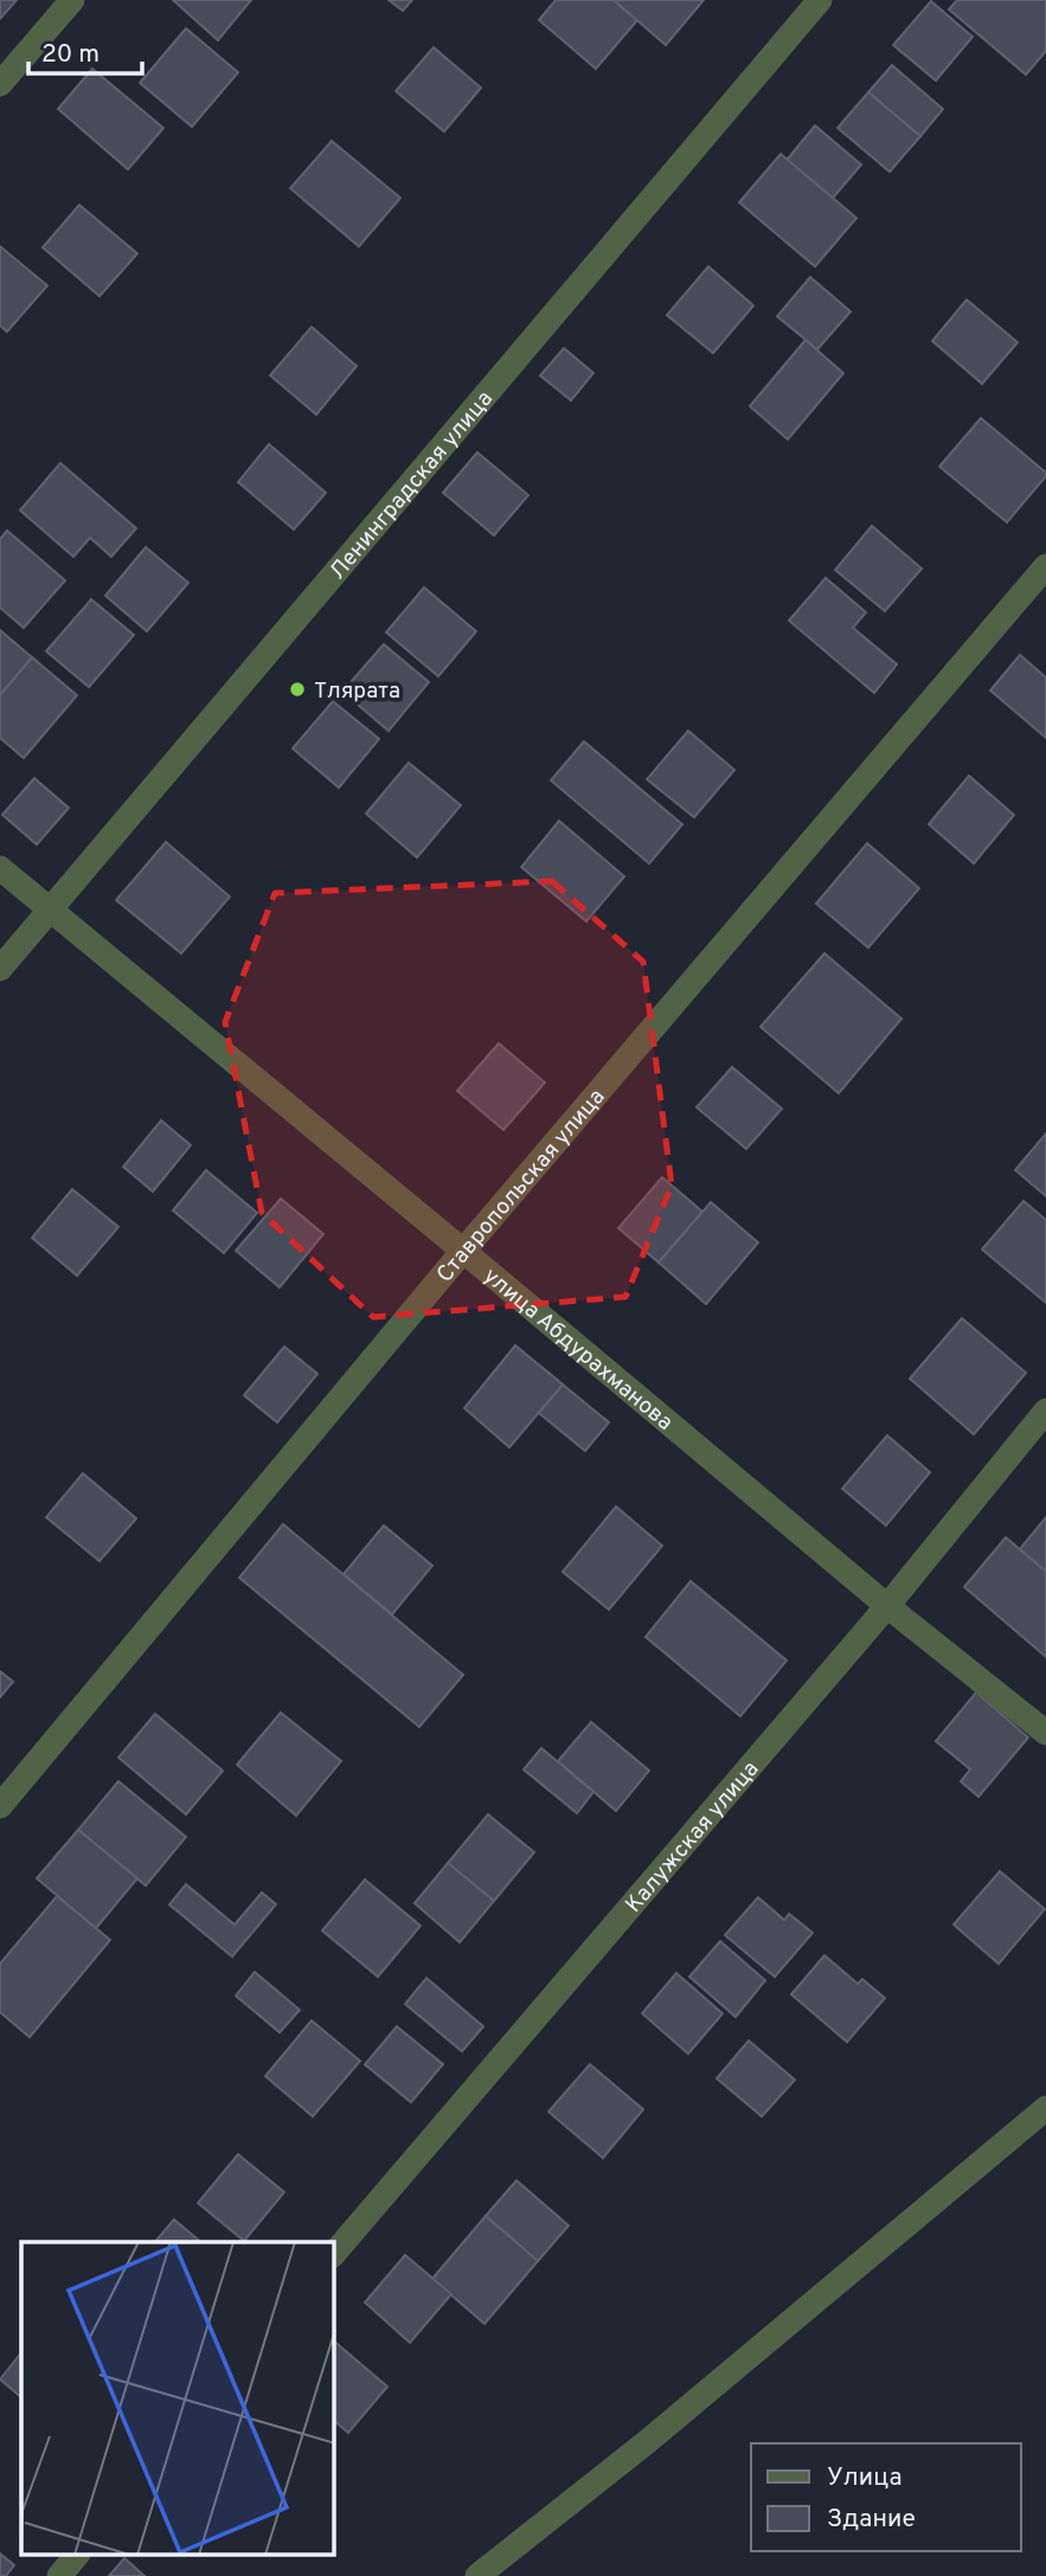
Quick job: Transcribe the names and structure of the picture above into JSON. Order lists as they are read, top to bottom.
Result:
{
  "streets": {
    "street": [
      "Ленинградская улица",
      "Ставропольская улица",
      "улица Абдурахманова",
      "Калужская улица"
    ]
  },
  "crossings": [
    ["Ленинградская улица", "улица Абдурахманова"],
    ["Ставропольская улица", "улица Абдурахманова"],
    ["улица Абдурахманова", "Калужская улица"]
  ],
  "places": ["Тлярата"],
  "legend": ["Улица", "Здание"],
  "scale_bar": "20 m"
}
